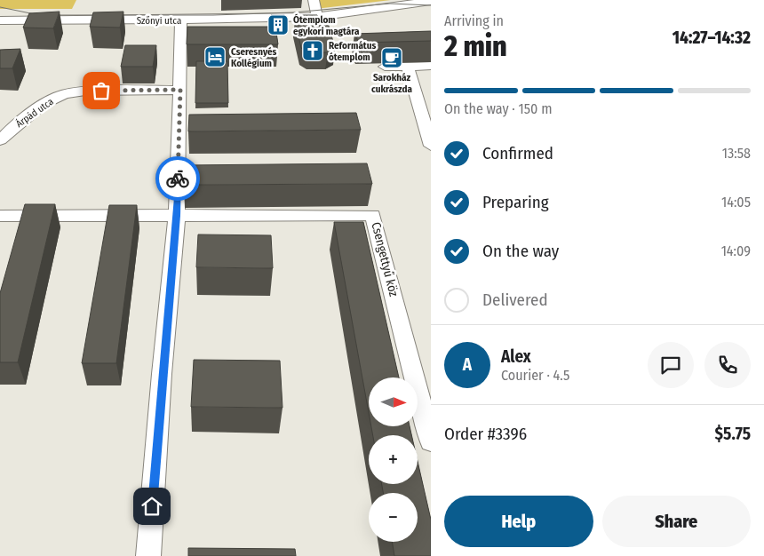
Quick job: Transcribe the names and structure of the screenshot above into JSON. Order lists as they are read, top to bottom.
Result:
{
  "streets": {
    "street": ["Szőnyi utca", "Árpád utca", "Csengettyű köz"]
  },
  "places": {
    "building": ["Ótemplom egykori magtára"],
    "church": ["Református ótemplom"],
    "hotel": ["Cseresnyés Kollégium"],
    "cafe": ["Sarokház cukrászda"]
  },
  "north": "right",
  "page": {
    "heading": ["2 min", "Arriving in", "14:27–14:32"],
    "panel": [
      "Alex",
      "Courier · 4.5",
      "Order #3396",
      "$5.75"
    ],
    "bar": "On the way · 150 m",
    "list": [
      ["Confirmed", "13:58"],
      ["Preparing", "14:05"],
      ["On the way", "14:09"],
      "Delivered"
    ],
    "round": "A",
    "map_buttons": ["+", "−"],
    "buttons": ["Help", "Share"]
  }
}
